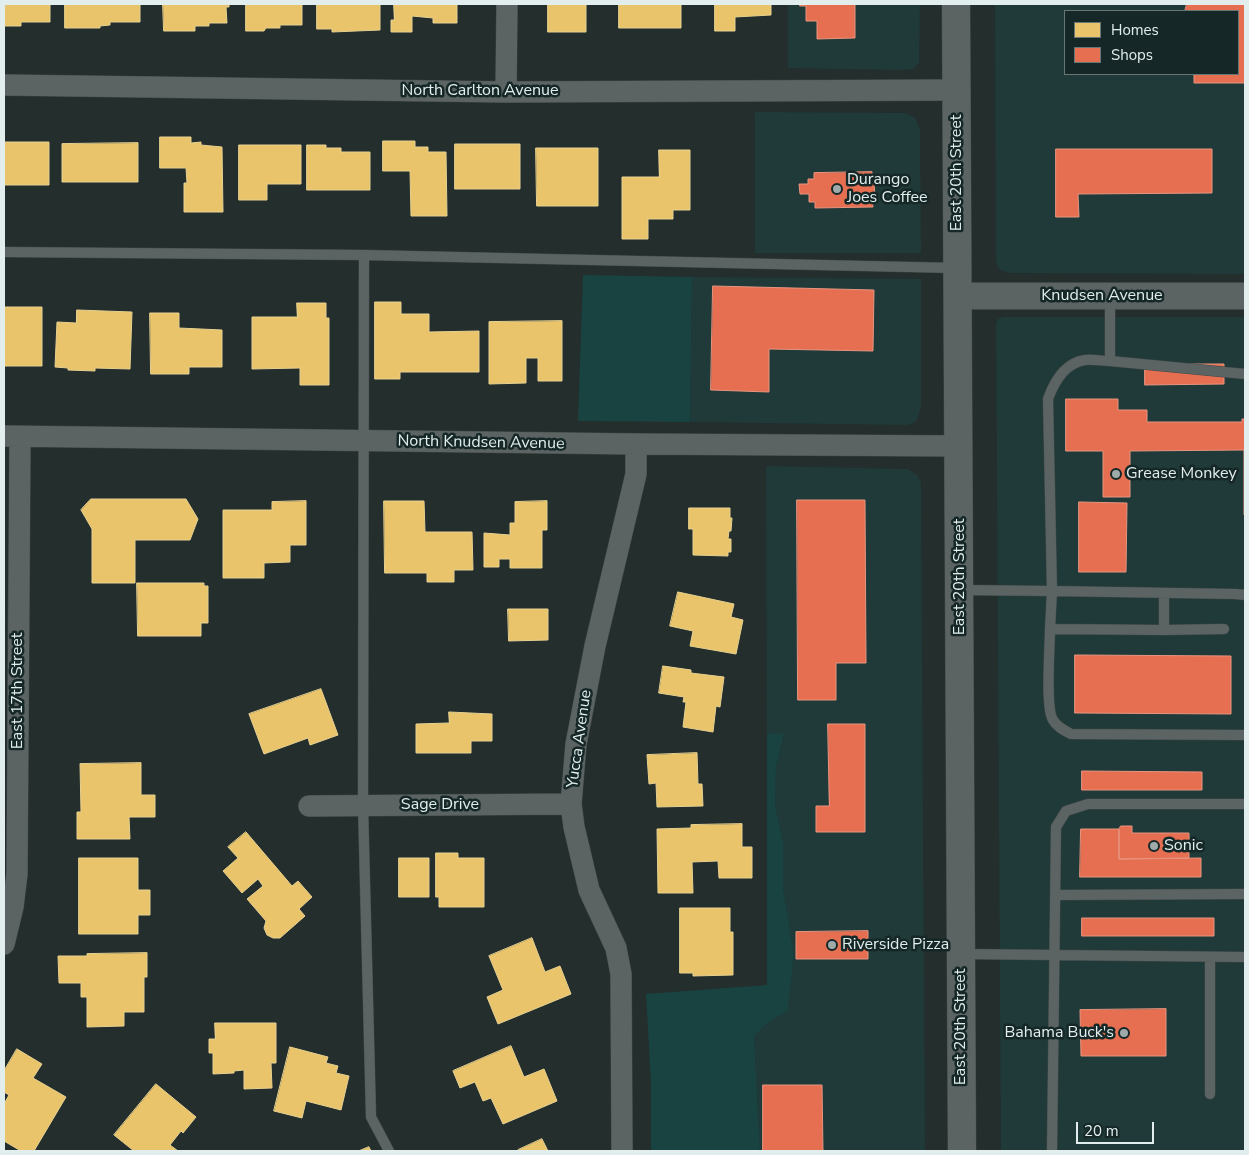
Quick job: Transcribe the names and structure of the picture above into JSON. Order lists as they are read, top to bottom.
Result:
{
  "streets": {
    "main road": ["East 20th Street"],
    "street": [
      "North Carlton Avenue",
      "Knudsen Avenue",
      "North Knudsen Avenue",
      "East 17th Street",
      "Yucca Avenue",
      "Sage Drive"
    ]
  },
  "crossings": [
    ["North Carlton Avenue", "East 20th Street"],
    ["East 20th Street", "Knudsen Avenue"],
    ["East 20th Street", "North Knudsen Avenue"],
    ["North Knudsen Avenue", "East 17th Street"],
    ["North Knudsen Avenue", "Yucca Avenue"],
    ["Yucca Avenue", "Sage Drive"]
  ],
  "places": [
    "Durango Joes Coffee",
    "Grease Monkey",
    "Sonic",
    "Riverside Pizza",
    "Bahama Buck's"
  ],
  "legend": ["Homes", "Shops"],
  "scale_bar": "20 m"
}
